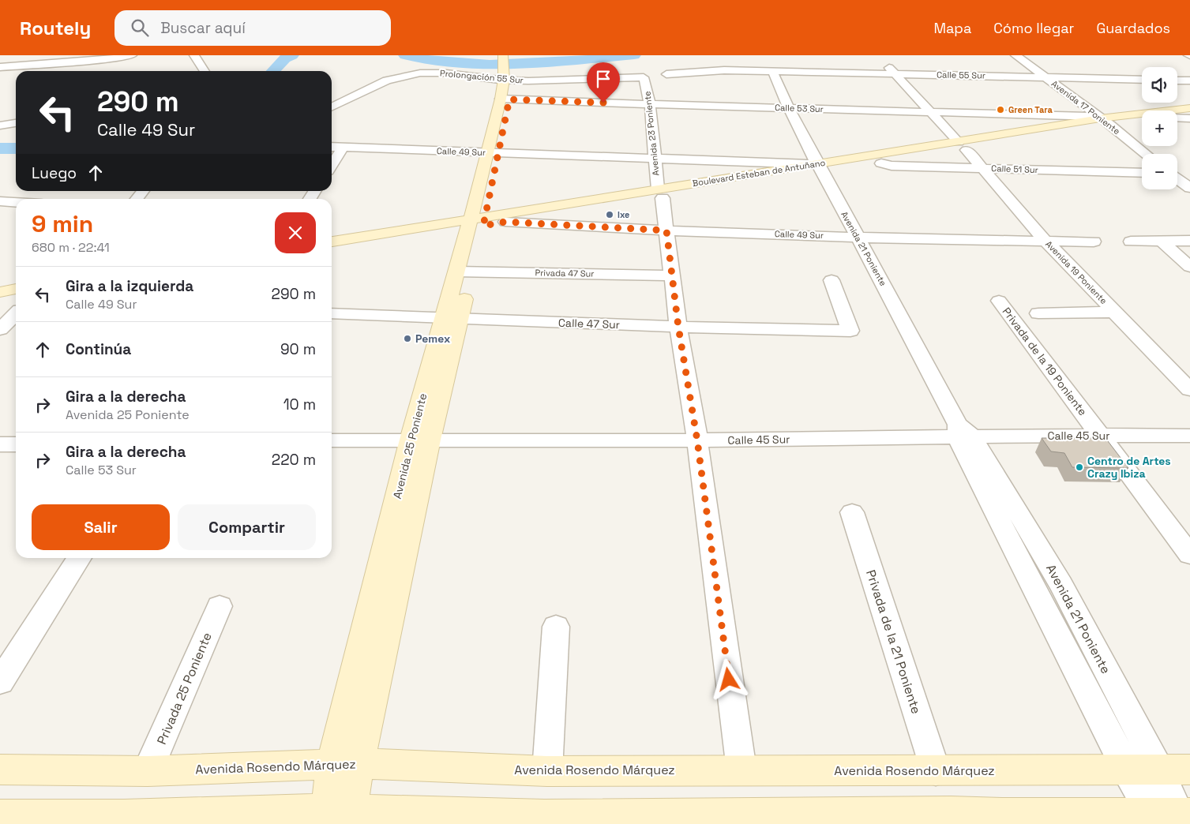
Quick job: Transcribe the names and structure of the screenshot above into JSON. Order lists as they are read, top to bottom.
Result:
{
  "streets": {
    "main road": ["Boulevard Esteban de Antuñano", "Avenida 25 Poniente", "Avenida Rosendo Márquez"],
    "street": [
      "Calle 55 Sur",
      "Prolongación 55 Sur",
      "Avenida 17 Poniente",
      "Calle 53 Sur",
      "Avenida 23 Poniente",
      "Calle 49 Sur",
      "Calle 51 Sur",
      "Avenida 21 Poniente",
      "Avenida 19 Poniente",
      "Privada 47 Sur",
      "Calle 47 Sur",
      "Privada de la 19 Poniente",
      "Calle 45 Sur",
      "Privada de la 21 Poniente",
      "Privada 25 Poniente"
    ]
  },
  "crossings": [
    ["Calle 55 Sur", "Avenida 17 Poniente"],
    ["Calle 55 Sur", "Avenida 21 Poniente"],
    ["Calle 55 Sur", "Avenida 19 Poniente"],
    ["Prolongación 55 Sur", "Avenida 23 Poniente"],
    ["Prolongación 55 Sur", "Avenida 25 Poniente"],
    ["Avenida 17 Poniente", "Calle 53 Sur"],
    ["Avenida 17 Poniente", "Boulevard Esteban de Antuñano"],
    ["Calle 53 Sur", "Avenida 23 Poniente"],
    ["Calle 53 Sur", "Boulevard Esteban de Antuñano"],
    ["Calle 53 Sur", "Avenida 21 Poniente"],
    ["Calle 53 Sur", "Avenida 19 Poniente"],
    ["Calle 53 Sur", "Avenida 25 Poniente"],
    ["Avenida 23 Poniente", "Calle 49 Sur"],
    ["Avenida 23 Poniente", "Boulevard Esteban de Antuñano"],
    ["Avenida 23 Poniente", "Privada 47 Sur"],
    ["Avenida 23 Poniente", "Calle 47 Sur"],
    ["Avenida 23 Poniente", "Calle 45 Sur"],
    ["Avenida 23 Poniente", "Avenida Rosendo Márquez"],
    ["Calle 49 Sur", "Boulevard Esteban de Antuñano"],
    ["Calle 49 Sur", "Avenida 21 Poniente"],
    ["Calle 49 Sur", "Avenida 19 Poniente"],
    ["Calle 49 Sur", "Avenida 25 Poniente"],
    ["Calle 51 Sur", "Boulevard Esteban de Antuñano"],
    ["Calle 51 Sur", "Avenida 19 Poniente"],
    ["Boulevard Esteban de Antuñano", "Avenida 21 Poniente"],
    ["Boulevard Esteban de Antuñano", "Avenida 19 Poniente"],
    ["Boulevard Esteban de Antuñano", "Avenida 25 Poniente"],
    ["Avenida 21 Poniente", "Calle 45 Sur"],
    ["Avenida 21 Poniente", "Avenida Rosendo Márquez"],
    ["Privada 47 Sur", "Avenida 25 Poniente"],
    ["Calle 47 Sur", "Avenida 25 Poniente"],
    ["Privada de la 19 Poniente", "Calle 45 Sur"],
    ["Calle 45 Sur", "Avenida 25 Poniente"],
    ["Avenida 25 Poniente", "Avenida Rosendo Márquez"],
    ["Privada de la 21 Poniente", "Avenida Rosendo Márquez"],
    ["Privada 25 Poniente", "Avenida Rosendo Márquez"]
  ],
  "places": [
    "Green Tara",
    "Ixe",
    "Pemex",
    "Centro de Artes Crazy Ibiza"
  ],
  "page": {
    "header": "Routely",
    "search": "Buscar aquí",
    "nav": ["Mapa", "Cómo llegar", "Guardados"],
    "map_buttons": ["+", "−"],
    "turn": ["290 m", "Calle 49 Sur"],
    "then": "Luego",
    "heading": ["9 min", "680 m · 22:41"],
    "list": [
      {
        "name": "Gira a la izquierda",
        "note": "Calle 49 Sur",
        "value": "290 m"
      },
      {
        "name": "Continúa",
        "value": "90 m"
      },
      {
        "name": "Gira a la derecha",
        "note": "Avenida 25 Poniente",
        "value": "10 m"
      },
      {
        "name": "Gira a la derecha",
        "note": "Calle 53 Sur",
        "value": "220 m"
      }
    ],
    "buttons": ["Salir", "Compartir"]
  }
}
